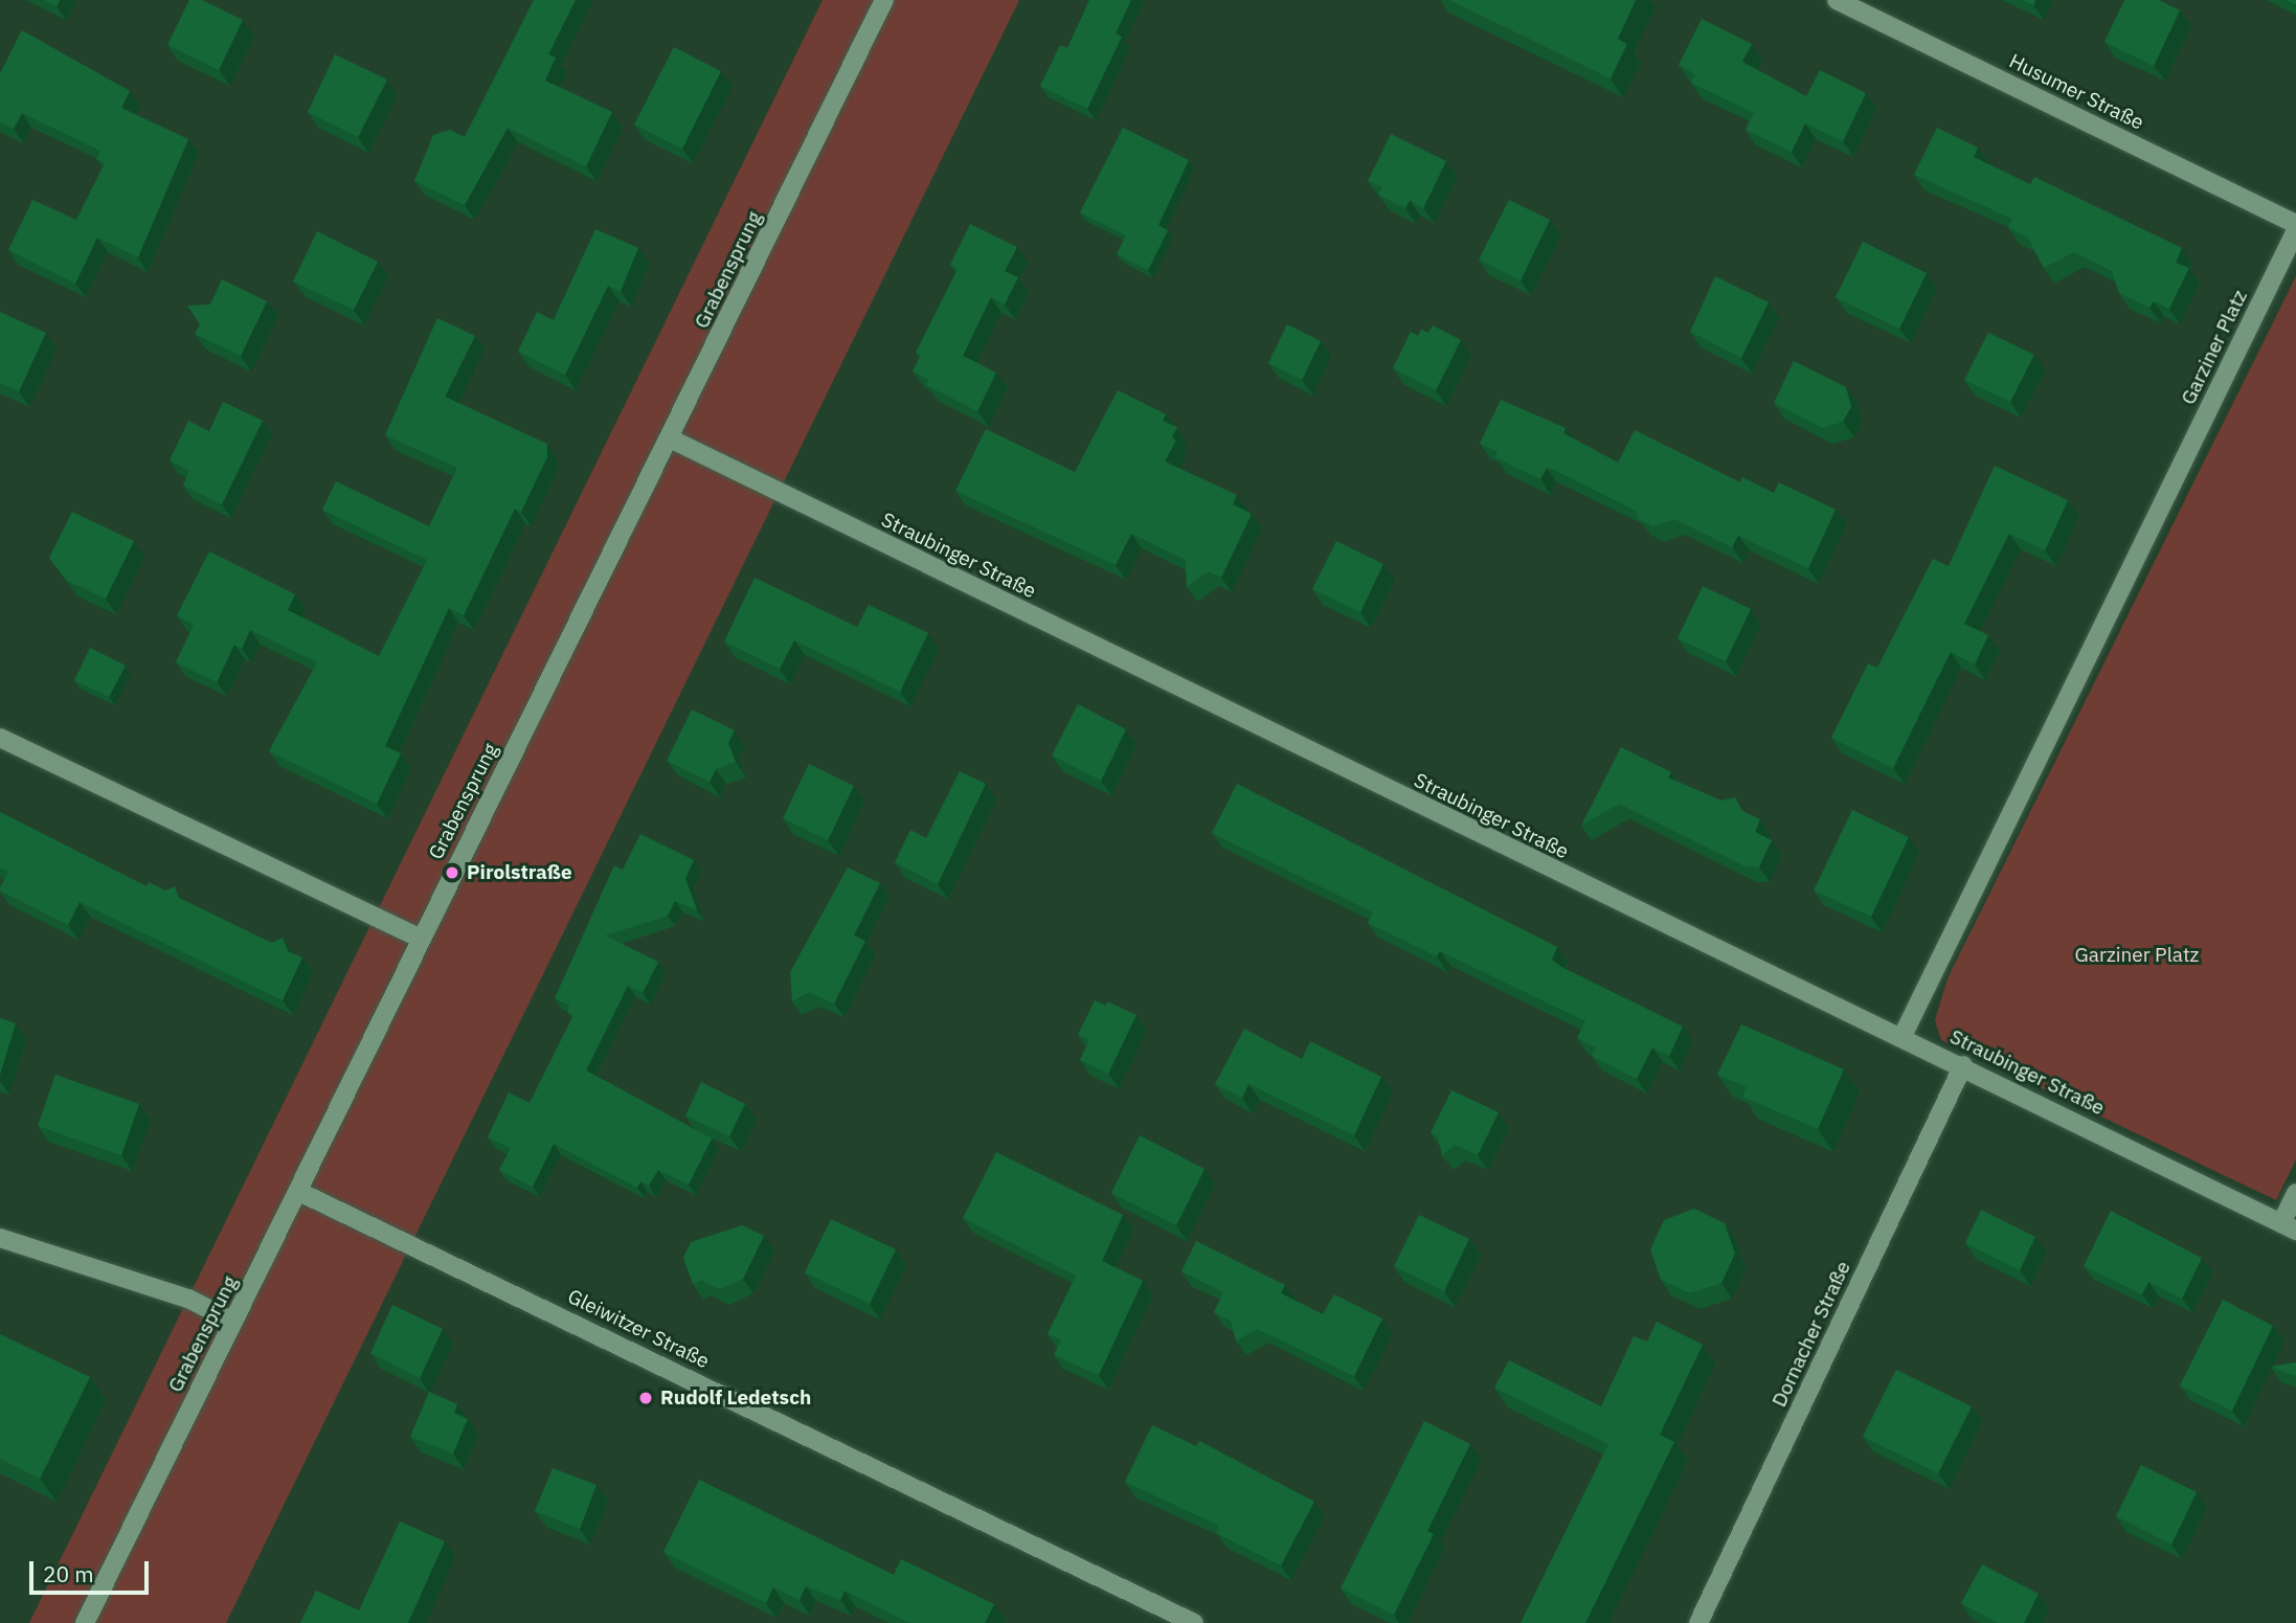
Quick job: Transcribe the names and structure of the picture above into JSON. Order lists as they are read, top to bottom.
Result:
{
  "streets": {
    "street": [
      "Husumer Straße",
      "Grabensprung",
      "Garziner Platz",
      "Straubinger Straße",
      "Gleiwitzer Straße",
      "Dornacher Straße"
    ]
  },
  "crossings": [
    ["Grabensprung", "Straubinger Straße"],
    ["Grabensprung", "Gleiwitzer Straße"],
    ["Garziner Platz", "Straubinger Straße"],
    ["Straubinger Straße", "Dornacher Straße"]
  ],
  "parks": ["Garziner Platz"],
  "places": ["Pirolstraße", "Rudolf Ledetsch"],
  "scale_bar": "20 m"
}
